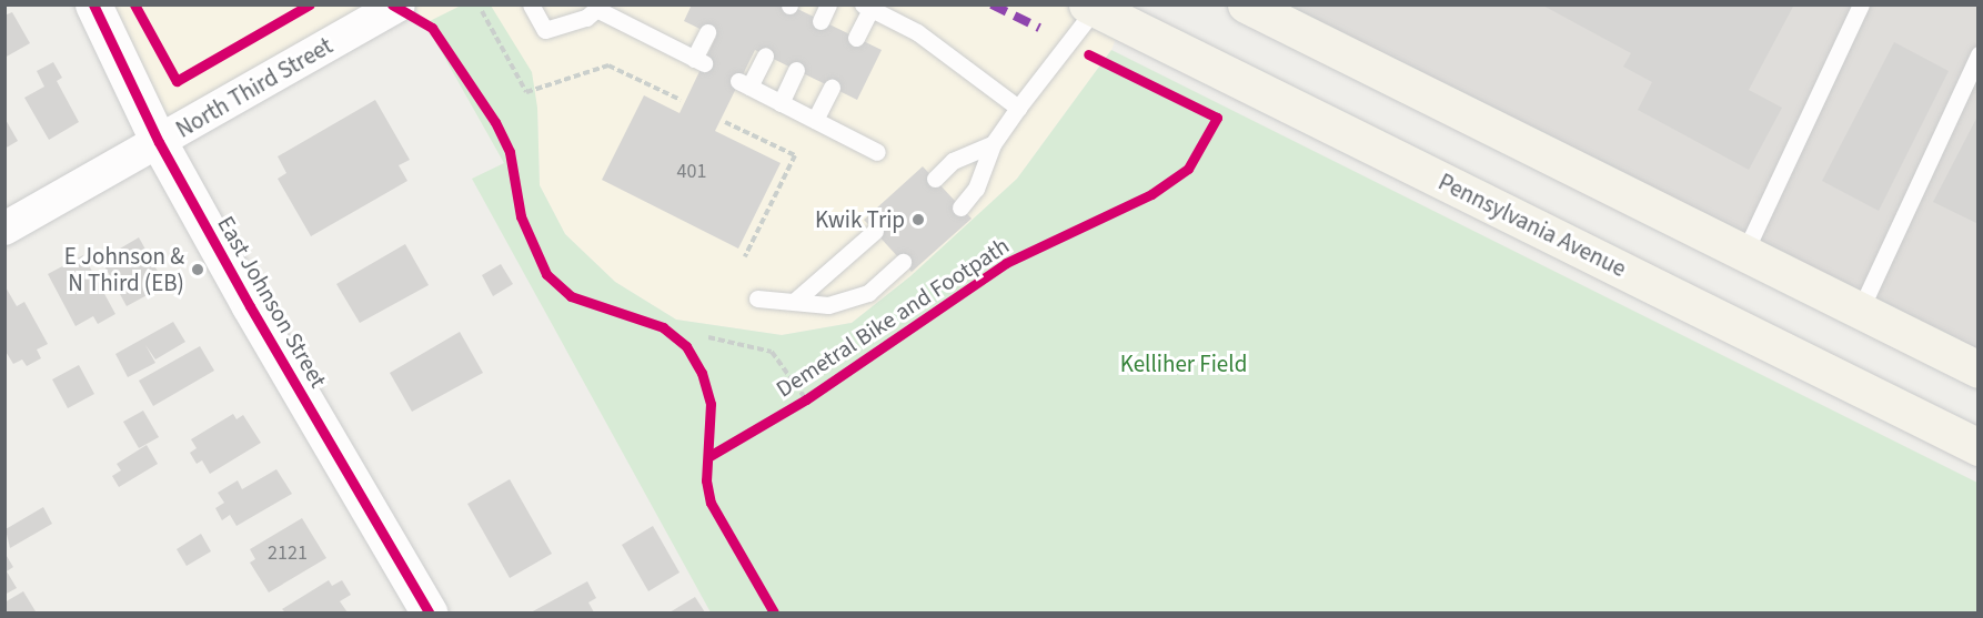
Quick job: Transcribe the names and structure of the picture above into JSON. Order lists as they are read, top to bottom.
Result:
{
  "streets": {
    "main road": ["Pennsylvania Avenue"],
    "street": ["North Third Street", "East Johnson Street"],
    "cycle path": ["Demetral Bike and Footpath"]
  },
  "crossings": [
    ["North Third Street", "East Johnson Street"]
  ],
  "parks": ["Kelliher Field"],
  "places": ["Kwik Trip", "E Johnson & N Third (EB)"],
  "house_numbers": ["401", "2121"]
}
